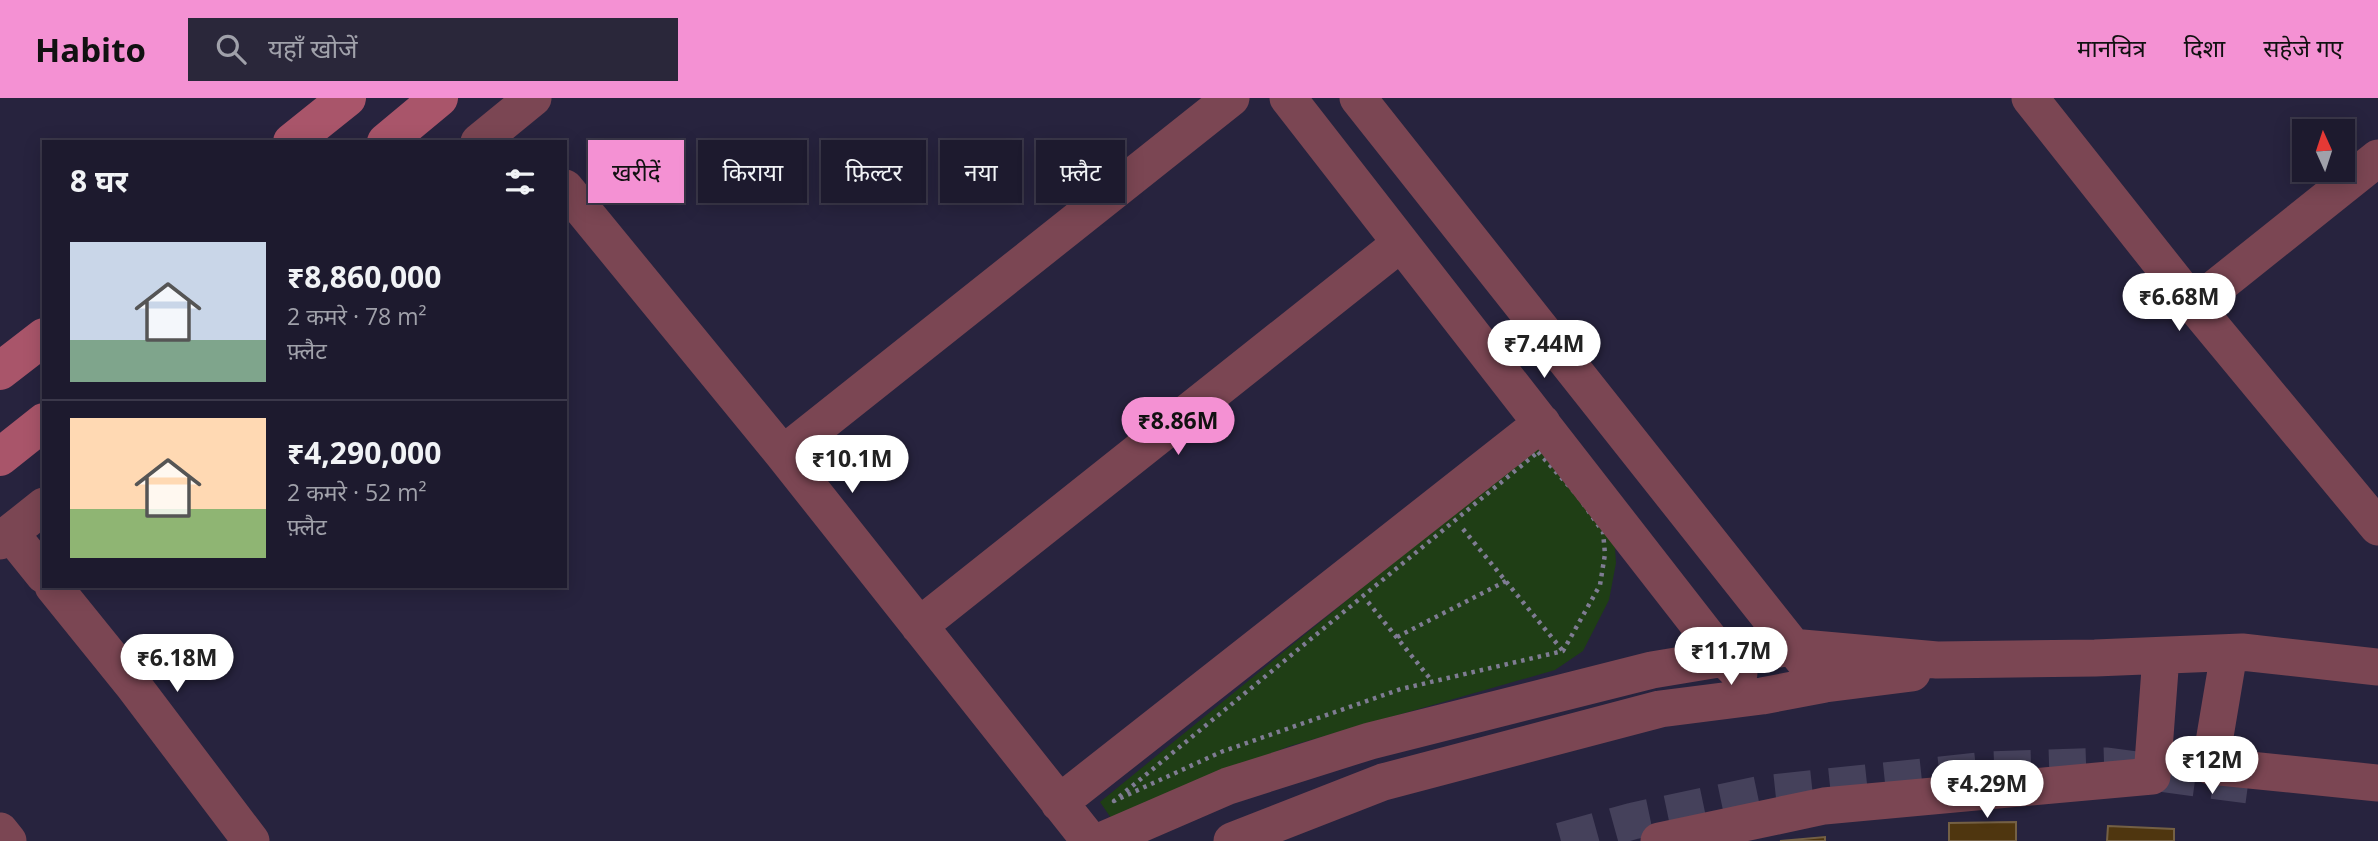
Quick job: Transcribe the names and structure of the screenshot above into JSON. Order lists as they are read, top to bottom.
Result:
{
  "north": "top",
  "page": {
    "header": "Habito",
    "search": "यहाँ खोजें",
    "nav": ["मानचित्र", "दिशा", "सहेजे गए"],
    "chip": [
      "खरीदें",
      "किराया",
      "फ़िल्टर",
      "नया",
      "फ़्लैट"
    ],
    "heading": "8 घर",
    "list": [
      {
        "name": "₹8,860,000",
        "note": "2 कमरे · 78 m² · फ़्लैट"
      },
      {
        "name": "₹4,290,000",
        "note": "2 कमरे · 52 m² · फ़्लैट"
      }
    ],
    "price": [
      "₹6.68M",
      "₹7.44M",
      "₹8.86M",
      "₹10.1M",
      "₹11.7M",
      "₹6.18M",
      "₹12M",
      "₹4.29M"
    ]
  }
}
